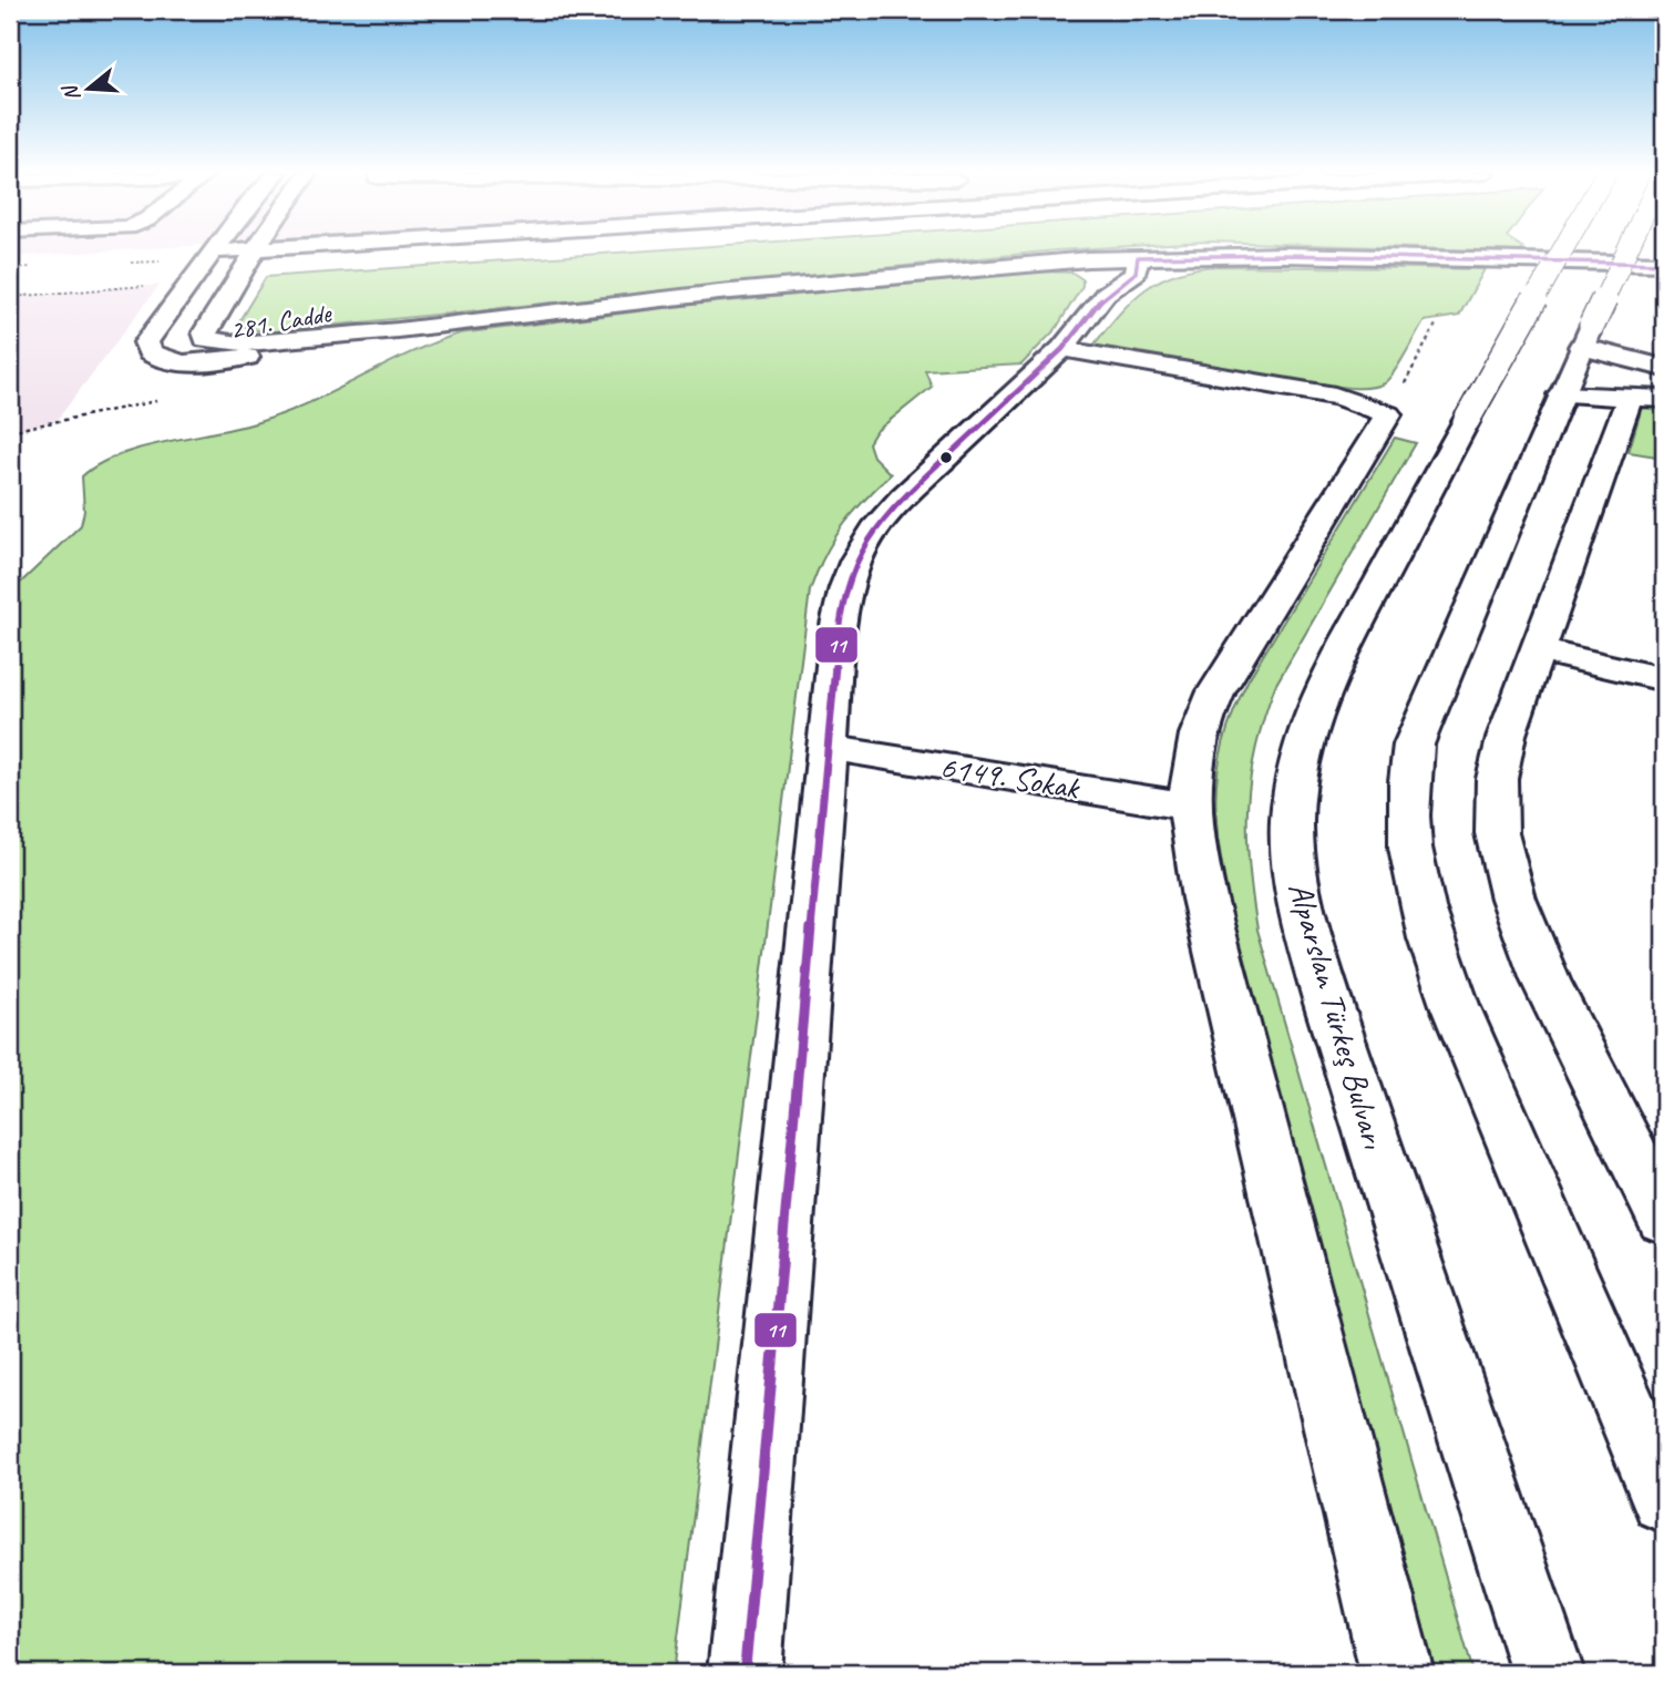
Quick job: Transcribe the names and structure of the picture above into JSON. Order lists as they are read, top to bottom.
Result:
{
  "streets": {
    "main road": ["281. Cadde", "6149. Sokak", "Alparslan Türkeş Bulvarı"]
  },
  "lines": ["transit line 11"],
  "north": "left"
}
